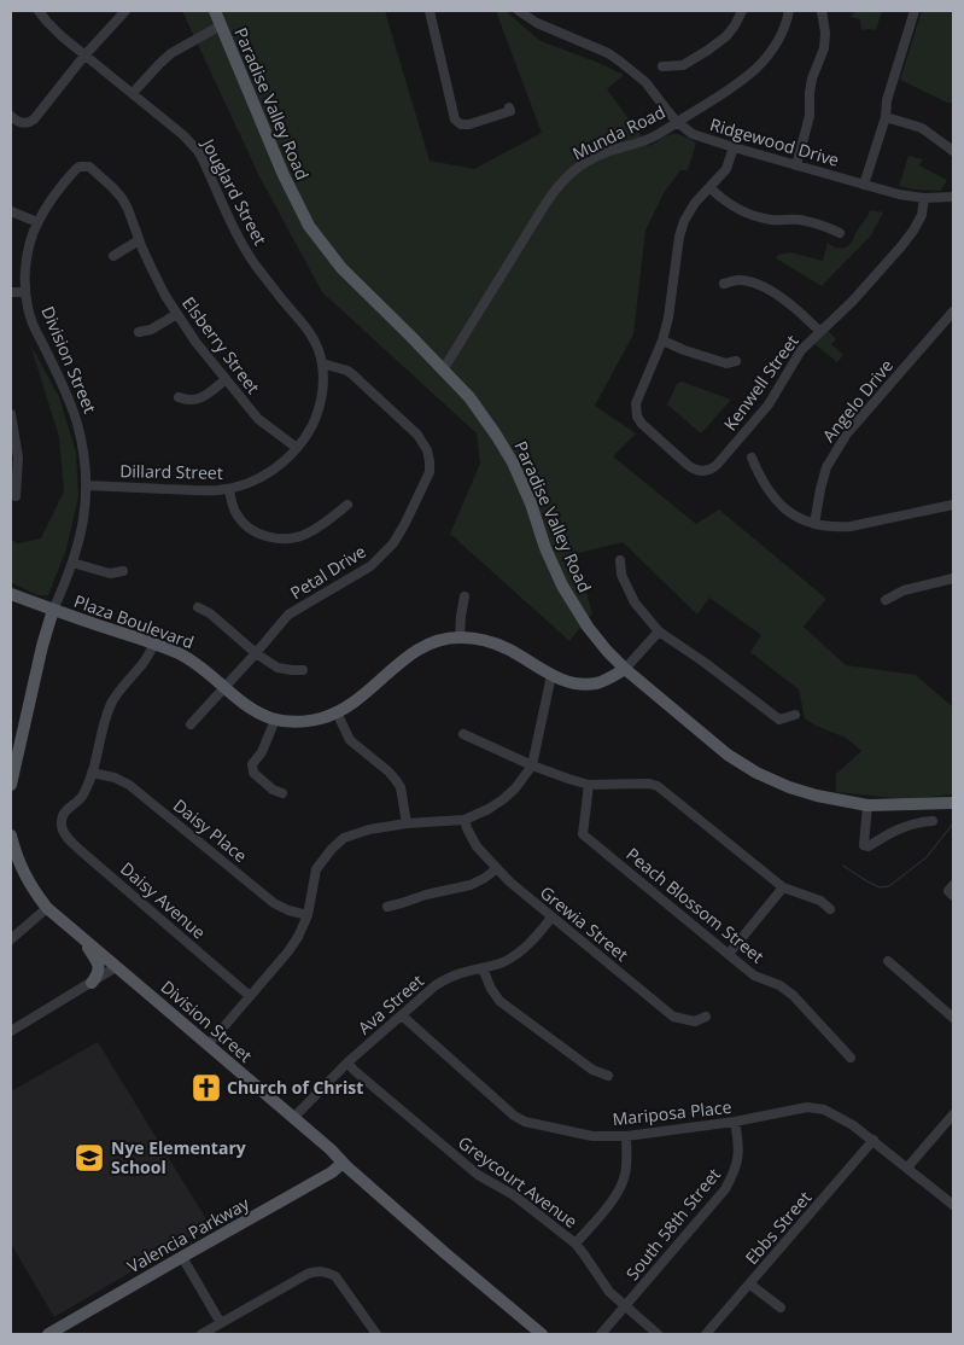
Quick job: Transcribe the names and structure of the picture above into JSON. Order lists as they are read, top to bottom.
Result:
{
  "streets": {
    "main road": [
      "Paradise Valley Road",
      "Division Street",
      "Plaza Boulevard",
      "Valencia Parkway"
    ],
    "street": [
      "Munda Road",
      "Ridgewood Drive",
      "Jouglard Street",
      "Elsberry Street",
      "Kenwell Street",
      "Angelo Drive",
      "Dillard Street",
      "Petal Drive",
      "Daisy Place",
      "Daisy Avenue",
      "Peach Blossom Street",
      "Grewia Street",
      "Ava Street",
      "Mariposa Place",
      "Greycourt Avenue",
      "South 58th Street",
      "Ebbs Street"
    ]
  },
  "crossings": [
    ["Paradise Valley Road", "Munda Road"],
    ["Munda Road", "Ridgewood Drive"],
    ["Ridgewood Drive", "Kenwell Street"],
    ["Jouglard Street", "Dillard Street"],
    ["Jouglard Street", "Petal Drive"],
    ["Elsberry Street", "Division Street"],
    ["Elsberry Street", "Dillard Street"],
    ["Division Street", "Dillard Street"],
    ["Division Street", "Plaza Boulevard"],
    ["Division Street", "Ava Street"],
    ["Division Street", "Valencia Parkway"],
    ["Dillard Street", "Petal Drive"],
    ["Petal Drive", "Plaza Boulevard"],
    ["Daisy Place", "Daisy Avenue"],
    ["Grewia Street", "Ava Street"],
    ["Ava Street", "Mariposa Place"],
    ["Ava Street", "Greycourt Avenue"],
    ["Mariposa Place", "South 58th Street"],
    ["Mariposa Place", "Ebbs Street"],
    ["Greycourt Avenue", "South 58th Street"]
  ],
  "places": {
    "church": ["Church of Christ"],
    "school or university": ["Nye Elementary School"]
  }
}
